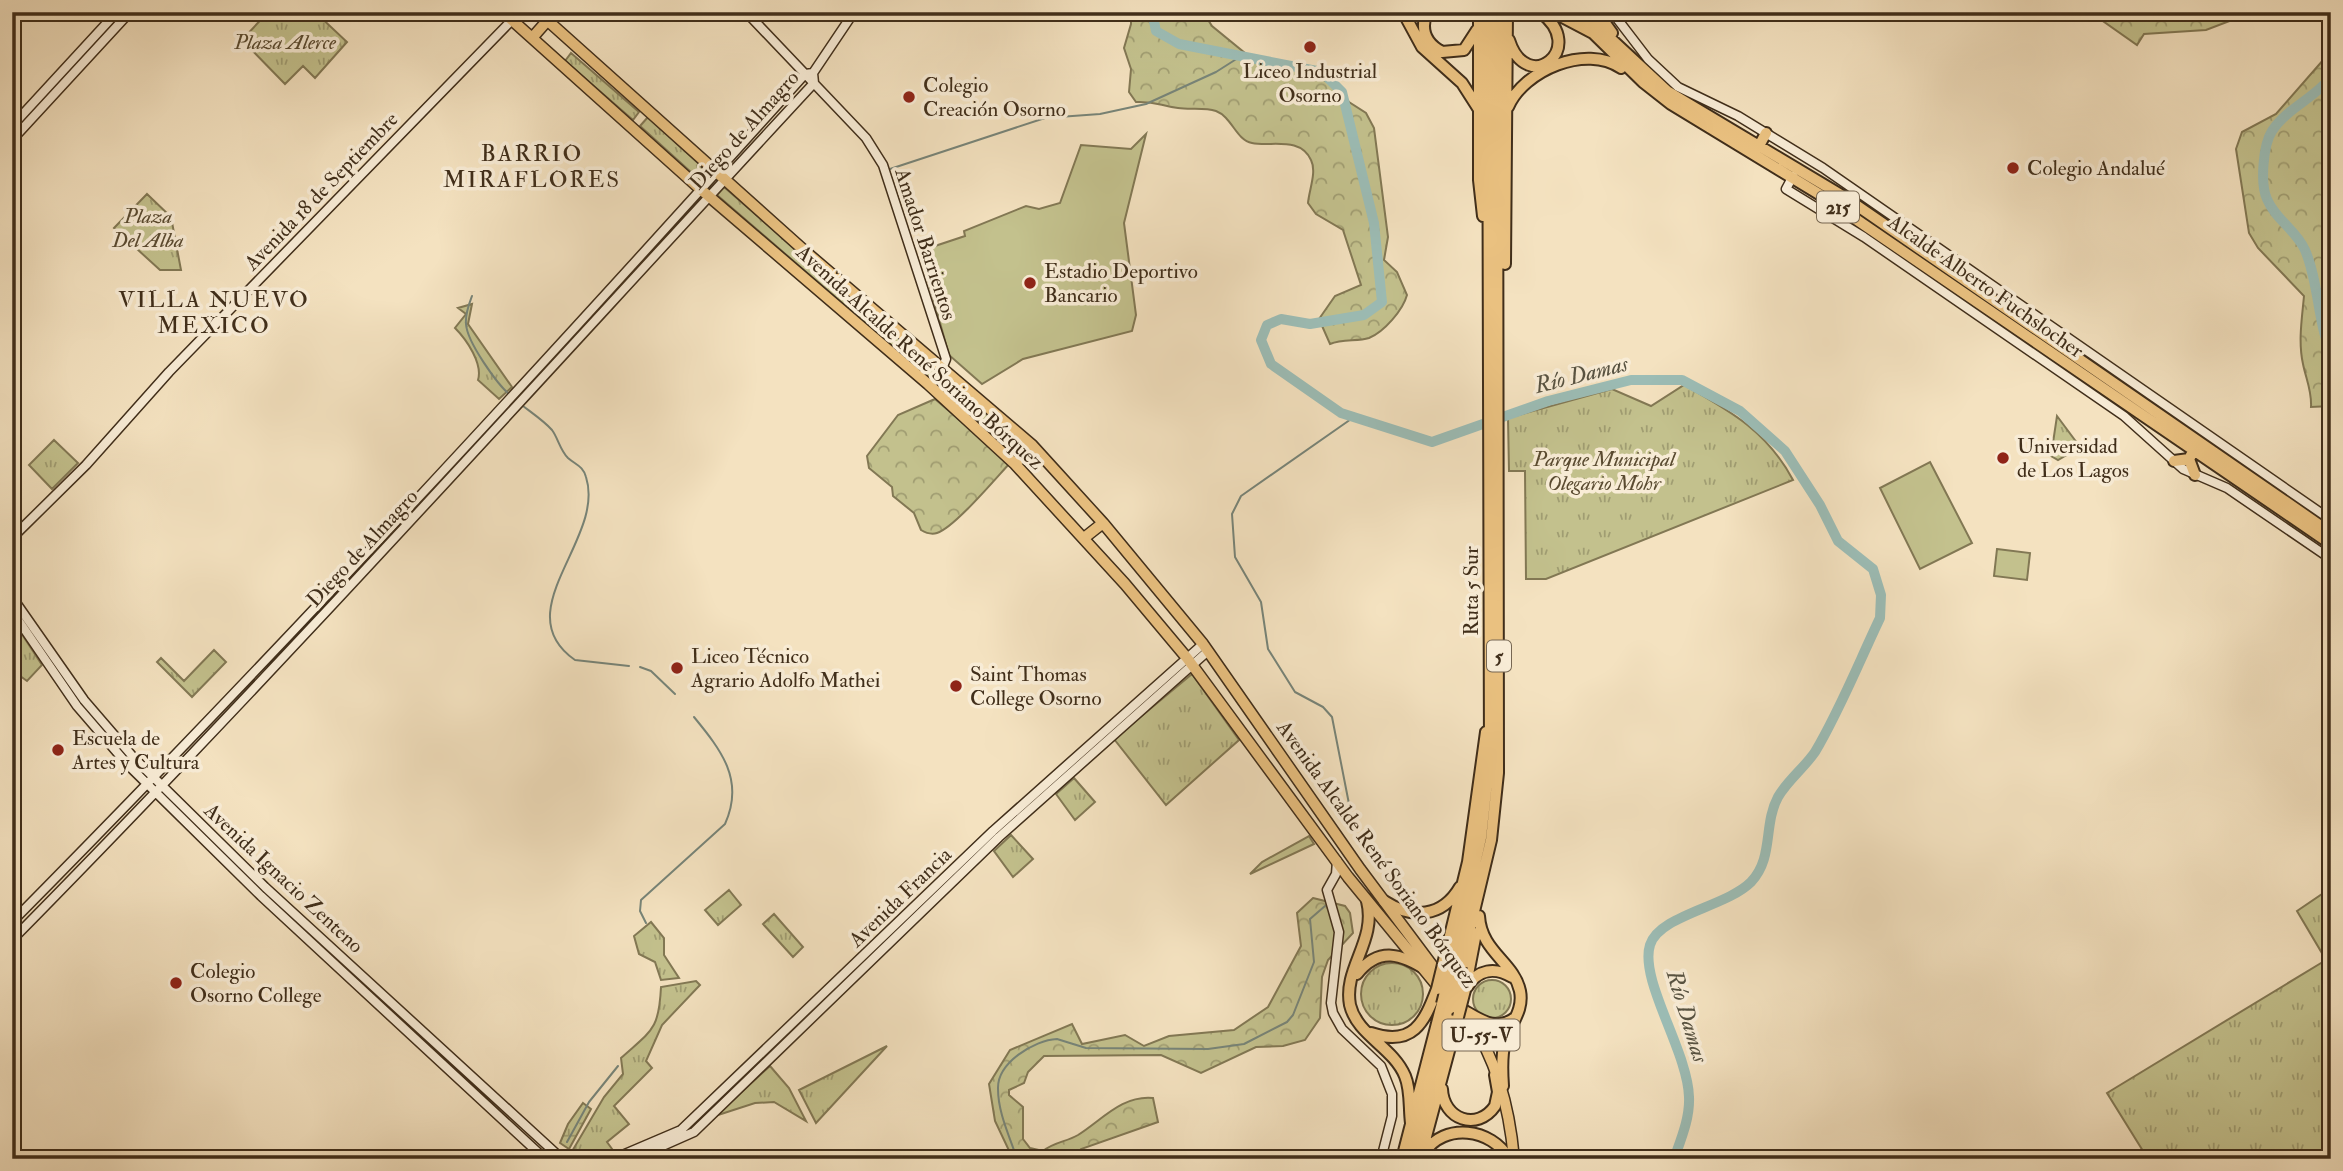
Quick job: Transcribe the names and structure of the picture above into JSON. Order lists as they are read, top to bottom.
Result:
{
  "streets": {
    "highway": [
      "215",
      "Alcalde Alberto Fuchslocher",
      "Ruta 5 Sur",
      "5"
    ],
    "main road": [
      "Diego de Almagro",
      "Avenida 18 de Septiembre",
      "Amador Barrientos",
      "Avenida Alcalde René Soriano Bórquez",
      "Avenida Ignacio Zenteno",
      "Avenida Francia",
      "U-55-V"
    ]
  },
  "crossings": [
    ["Diego de Almagro", "Amador Barrientos"],
    ["Diego de Almagro", "Avenida Alcalde René Soriano Bórquez"],
    ["Diego de Almagro", "Avenida Ignacio Zenteno"],
    ["Avenida 18 de Septiembre", "Avenida Alcalde René Soriano Bórquez"],
    ["Amador Barrientos", "Avenida Alcalde René Soriano Bórquez"],
    ["Avenida Alcalde René Soriano Bórquez", "Ruta 5 Sur"],
    ["Avenida Alcalde René Soriano Bórquez", "Avenida Francia"],
    ["Avenida Alcalde René Soriano Bórquez", "U-55-V"]
  ],
  "districts": ["BARRIO MIRAFLORES", "VILLA NUEVO MEXICO"],
  "water": ["Río Damas"],
  "parks": ["Plaza Alerce", "Plaza Del Alba", "Parque Municipal Olegario Mohr"],
  "places": [
    "Liceo Industrial Osorno",
    "Colegio Creación Osorno",
    "Colegio Andalué",
    "Estadio Deportivo Bancario",
    "Universidad de Los Lagos",
    "Liceo Técnico Agrario Adolfo Mathei",
    "Saint Thomas College Osorno",
    "Escuela de Artes y Cultura",
    "Colegio Osorno College"
  ]
}
